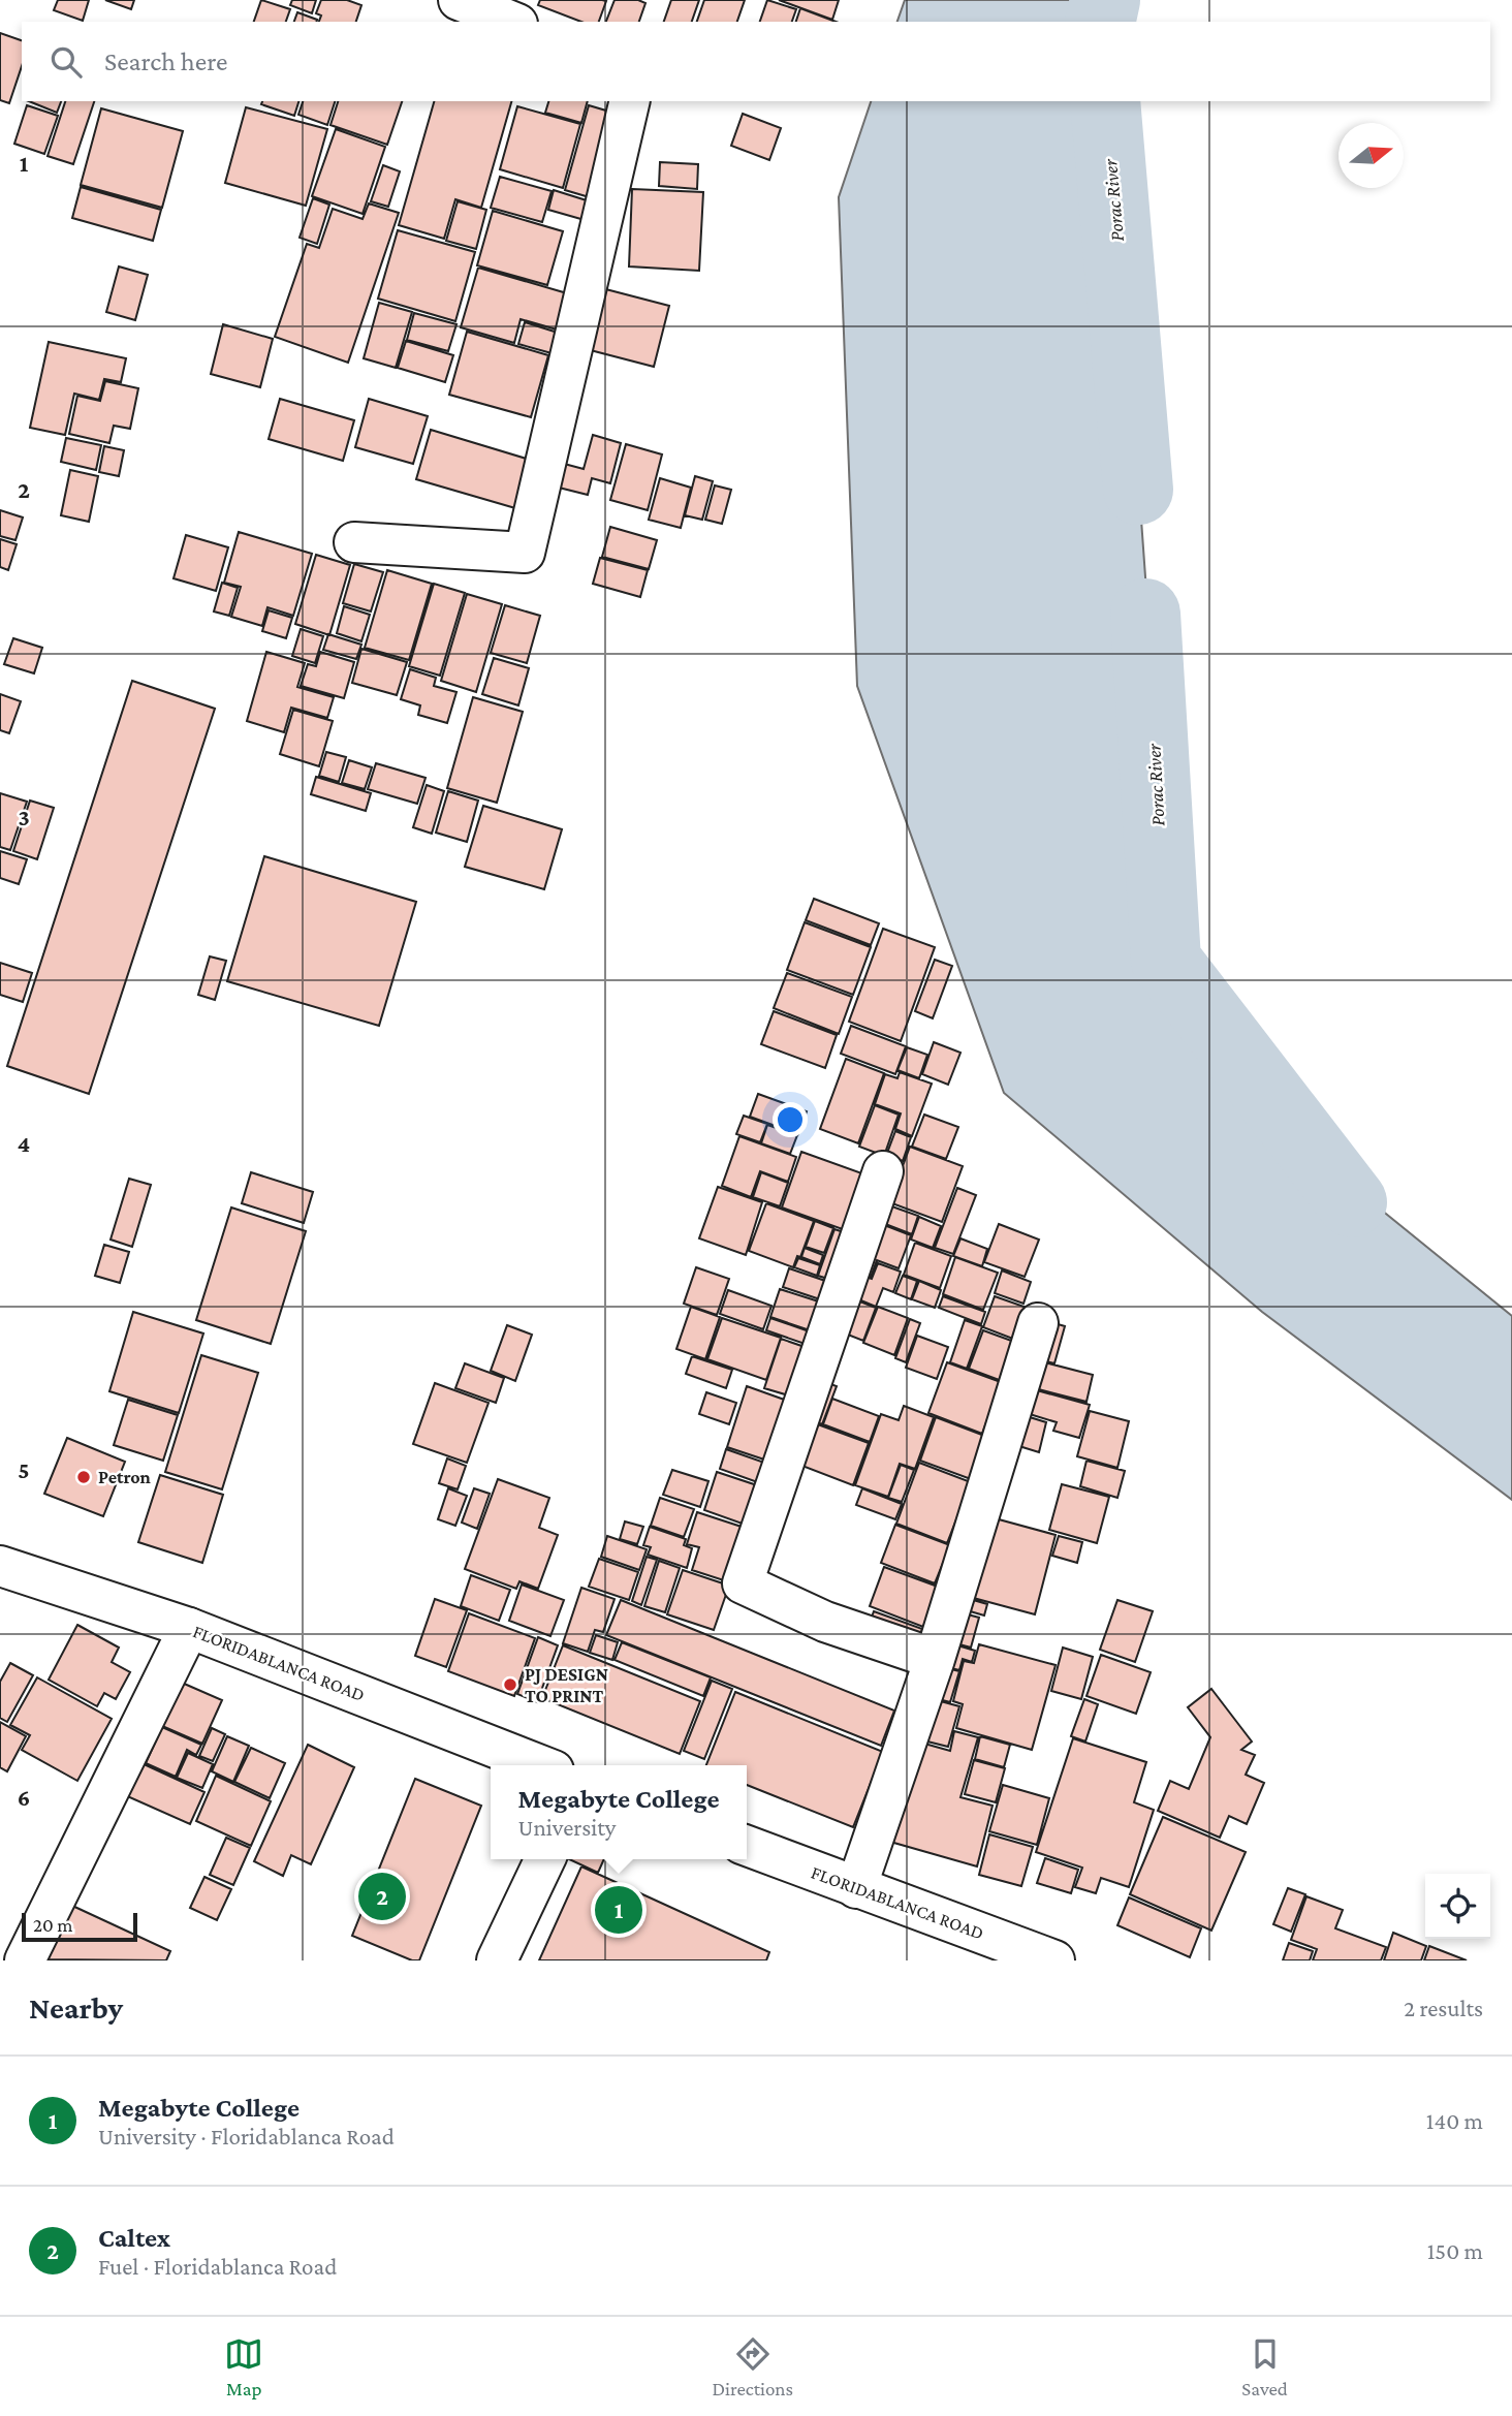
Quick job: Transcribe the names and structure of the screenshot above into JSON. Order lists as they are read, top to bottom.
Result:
{
  "streets": {
    "street": ["FLORIDABLANCA ROAD"]
  },
  "water": ["Porac River"],
  "places": ["Petron", "PJ DESIGN TO PRINT"],
  "scale_bar": "20 m",
  "north": "right",
  "page": {
    "search": "Search here",
    "popup": ["Megabyte College", "University"],
    "pins": ["2", "1"],
    "scale": "20 m",
    "heading": ["Nearby", "2 results"],
    "list": [
      {
        "mark": "1",
        "name": "Megabyte College",
        "note": "University · Floridablanca Road",
        "value": "140 m"
      },
      {
        "mark": "2",
        "name": "Caltex",
        "note": "Fuel · Floridablanca Road",
        "value": "150 m"
      }
    ],
    "nav": ["Map", "Directions", "Saved"]
  },
  "grid": {
    "rows": [
      "1",
      "2",
      "3",
      "4",
      "5",
      "6"
    ]
  }
}
